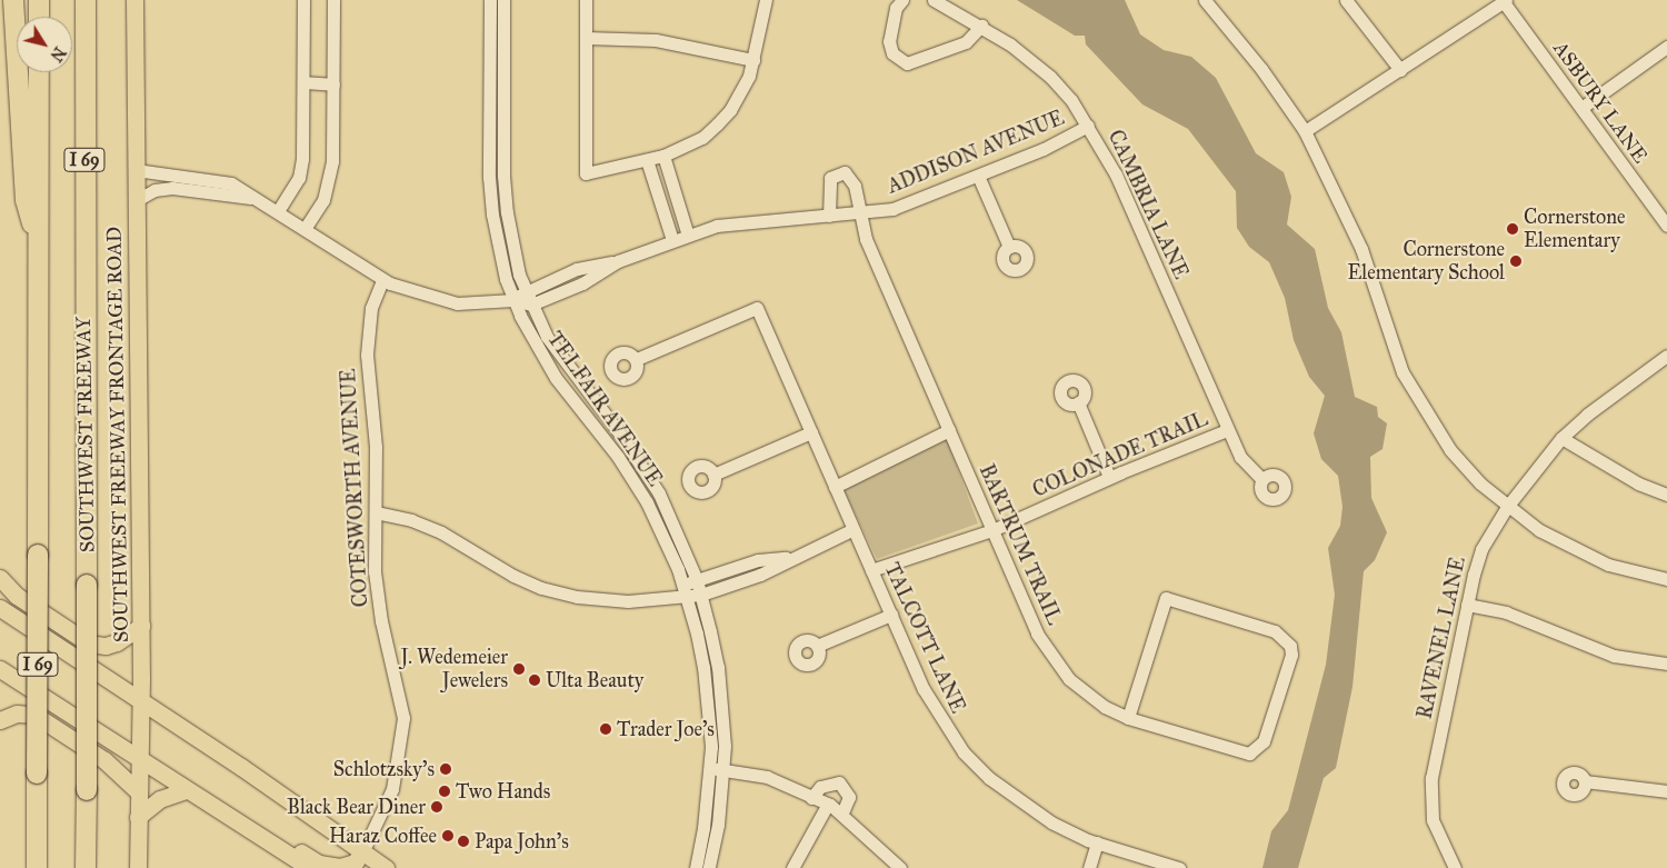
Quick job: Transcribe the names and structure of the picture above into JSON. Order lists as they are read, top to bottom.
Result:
{
  "streets": {
    "highway": ["I 69", "SOUTHWEST FREEWAY"],
    "main road": ["SOUTHWEST FREEWAY FRONTAGE ROAD"],
    "street": [
      "ASBURY LANE",
      "ADDISON AVENUE",
      "CAMBRIA LANE",
      "TELFAIR AVENUE",
      "COLONADE TRAIL",
      "COTESWORTH AVENUE",
      "BARTRUM TRAIL",
      "TALCOTT LANE",
      "RAVENEL LANE"
    ]
  },
  "crossings": [
    ["ADDISON AVENUE", "CAMBRIA LANE"],
    ["ADDISON AVENUE", "TELFAIR AVENUE"],
    ["ADDISON AVENUE", "BARTRUM TRAIL"],
    ["CAMBRIA LANE", "COLONADE TRAIL"],
    ["COLONADE TRAIL", "BARTRUM TRAIL"],
    ["COLONADE TRAIL", "TALCOTT LANE"]
  ],
  "places": [
    "Cornerstone Elementary",
    "Cornerstone Elementary School",
    "J. Wedemeier Jewelers",
    "Ulta Beauty",
    "Trader Joe's",
    "Schlotzsky's",
    "Two Hands",
    "Black Bear Diner",
    "Haraz Coffee",
    "Papa John's"
  ],
  "north": "bottom right"
}
